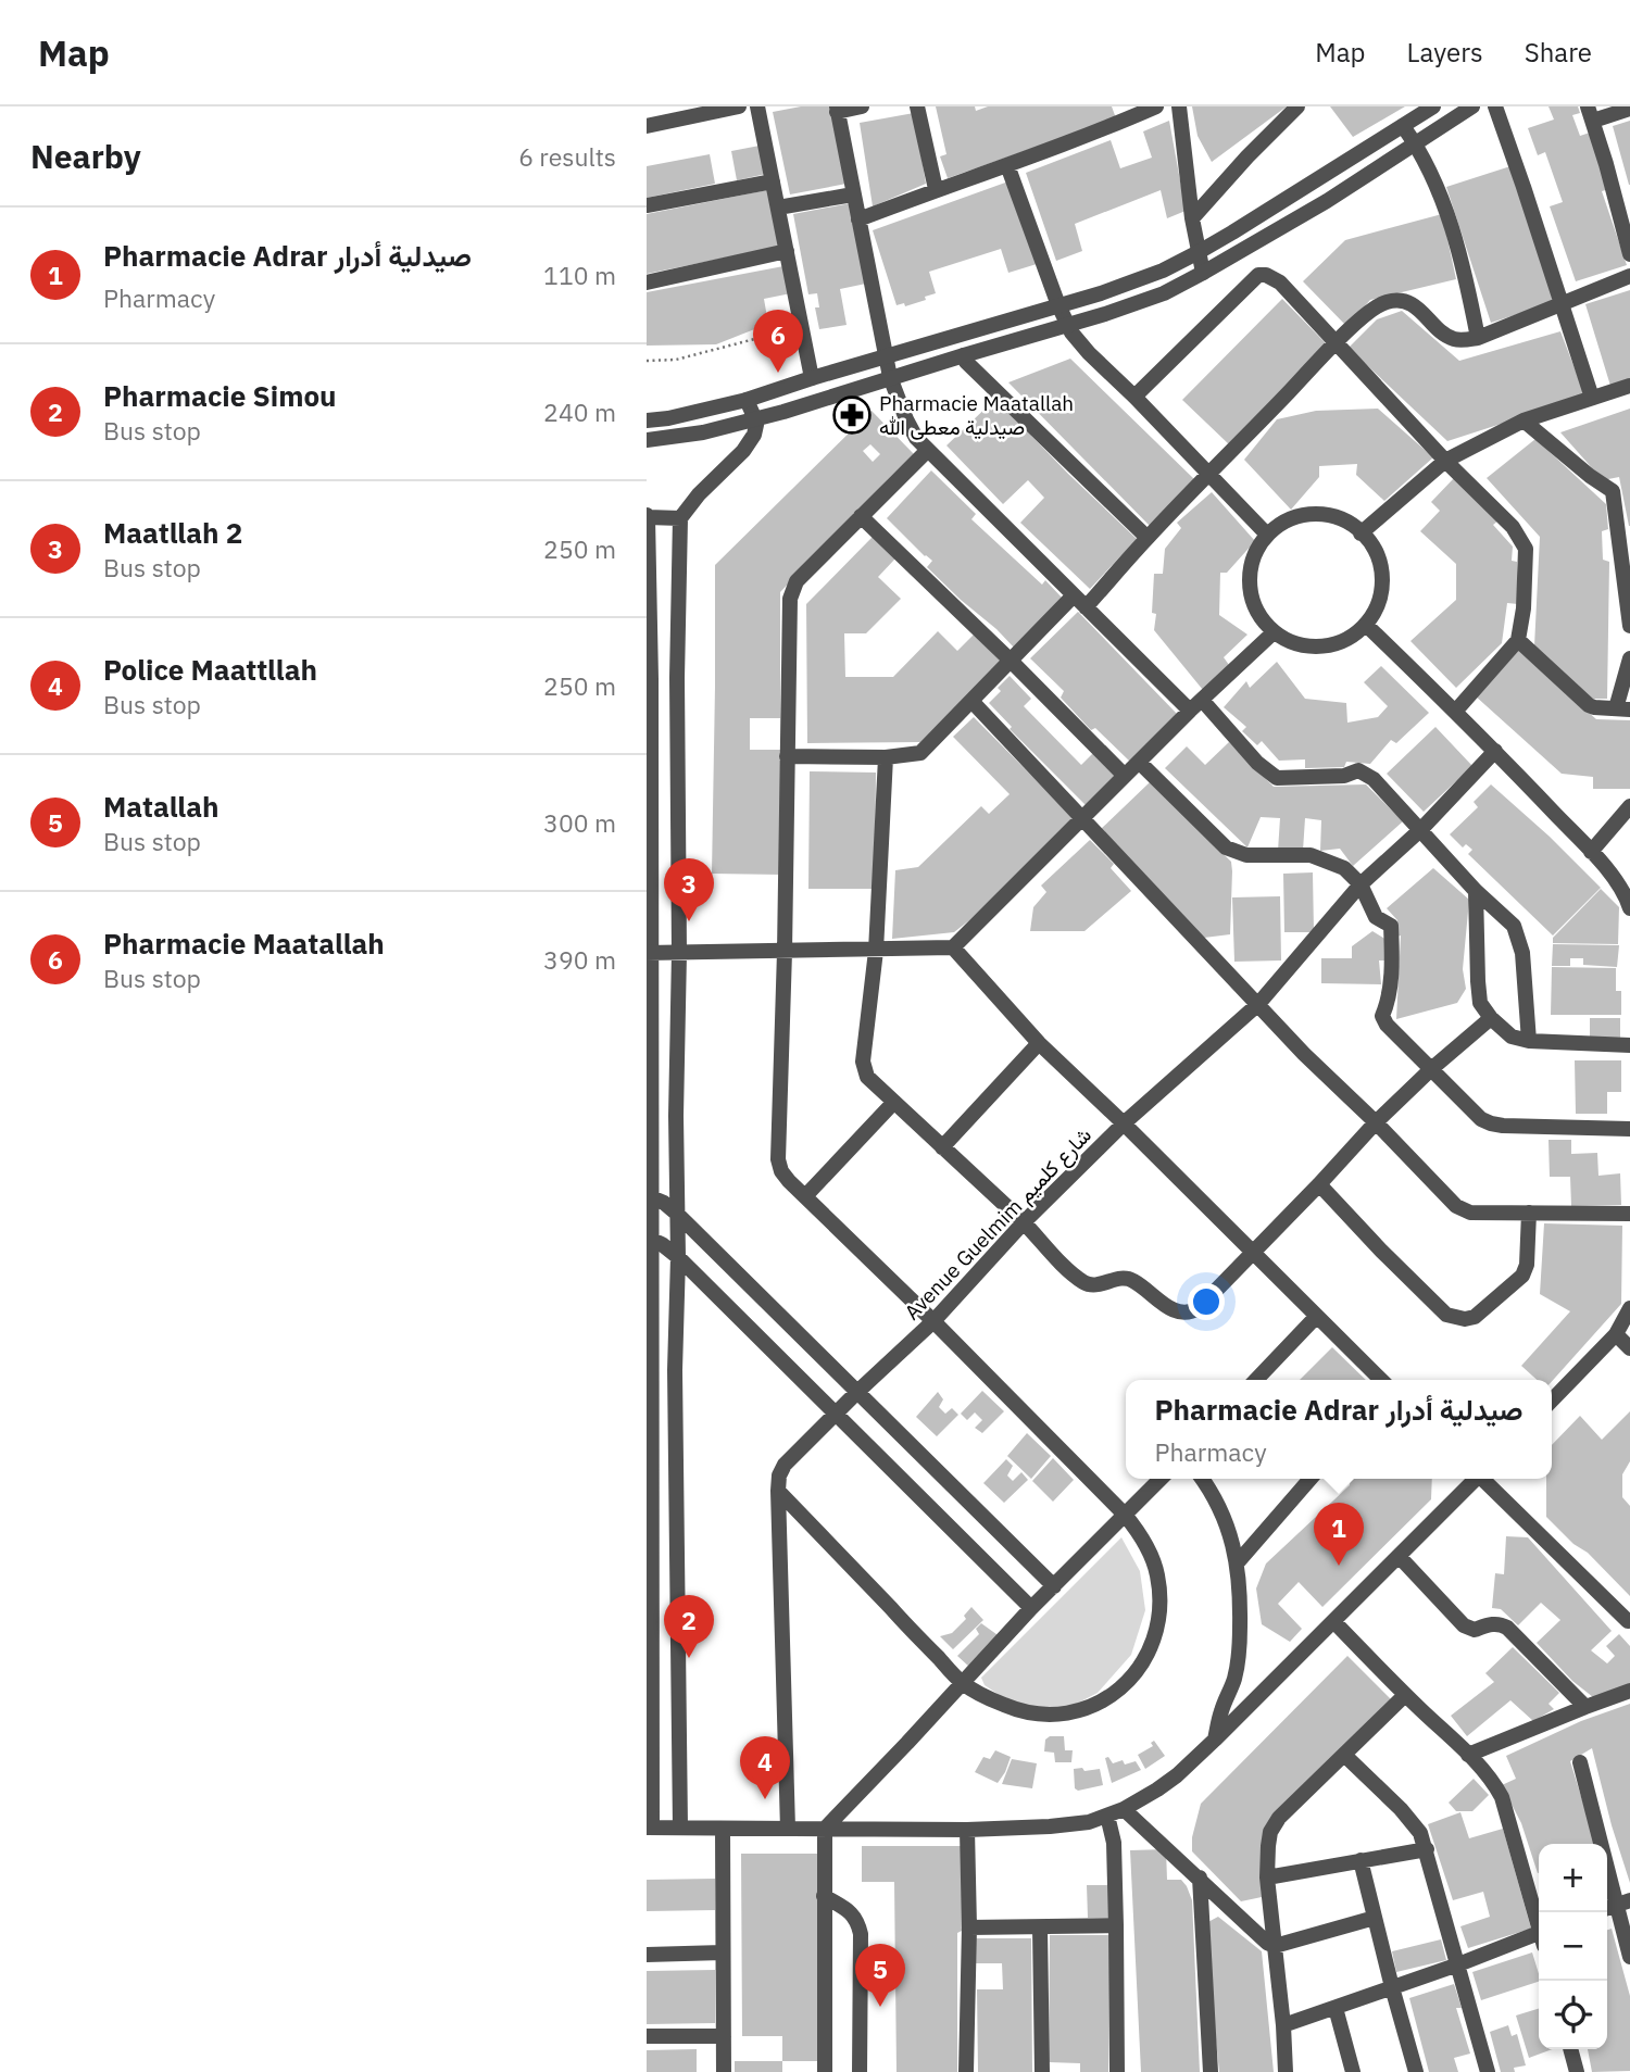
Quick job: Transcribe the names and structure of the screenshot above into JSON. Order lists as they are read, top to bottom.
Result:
{
  "streets": {
    "street": ["Avenue Guelmim شارع كلميم"]
  },
  "places": {
    "pharmacy": ["Pharmacie Maatallah صيدلية معطى الله"]
  },
  "page": {
    "header": "Map",
    "nav": ["Map", "Layers", "Share"],
    "heading": ["Nearby", "6 results"],
    "list": [
      {
        "mark": "1",
        "name": "Pharmacie Adrar صيدلية أدرار",
        "note": "Pharmacy",
        "value": "110 m"
      },
      {
        "mark": "2",
        "name": "Pharmacie Simou",
        "note": "Bus stop",
        "value": "240 m"
      },
      {
        "mark": "3",
        "name": "Maatllah 2",
        "note": "Bus stop",
        "value": "250 m"
      },
      {
        "mark": "4",
        "name": "Police Maattllah",
        "note": "Bus stop",
        "value": "250 m"
      },
      {
        "mark": "5",
        "name": "Matallah",
        "note": "Bus stop",
        "value": "300 m"
      },
      {
        "mark": "6",
        "name": "Pharmacie Maatallah",
        "note": "Bus stop",
        "value": "390 m"
      }
    ],
    "pins": [
      "6",
      "3",
      "1",
      "2",
      "4",
      "5"
    ],
    "popup": ["Pharmacie Adrar صيدلية أدرار", "Pharmacy"],
    "map_buttons": ["+", "−"]
  }
}
